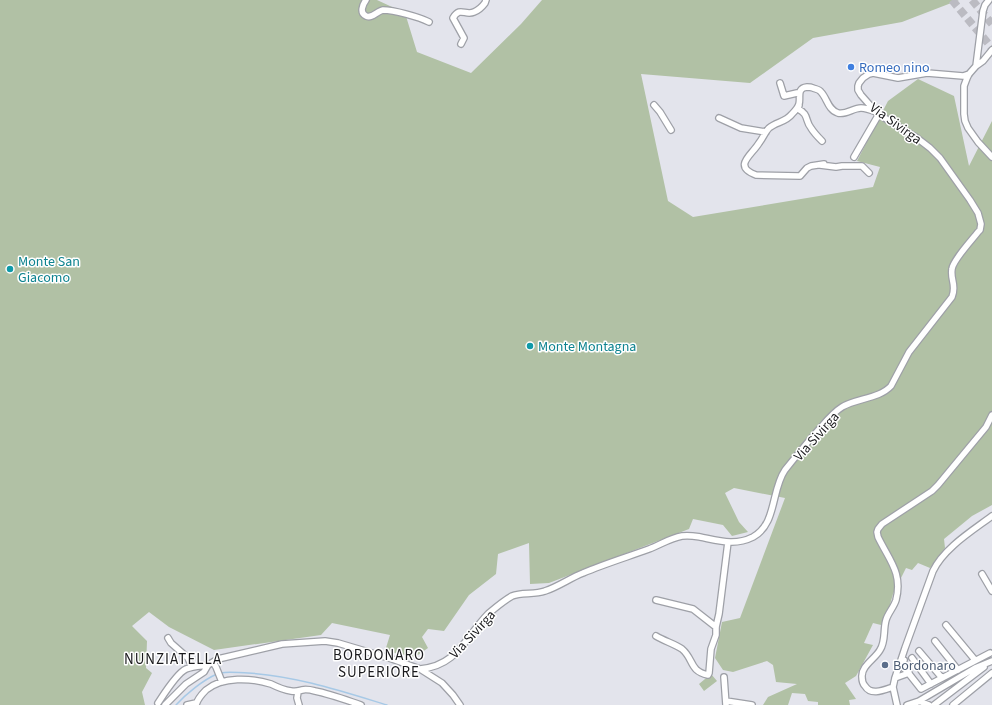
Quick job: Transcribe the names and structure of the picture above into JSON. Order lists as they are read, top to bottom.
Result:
{
  "streets": {
    "street": ["Via Sivirga"]
  },
  "districts": ["BORDONARO SUPERIORE", "NUNZIATELLA"],
  "places": [
    "Romeo nino",
    "Monte San Giacomo",
    "Monte Montagna",
    "Bordonaro"
  ]
}
